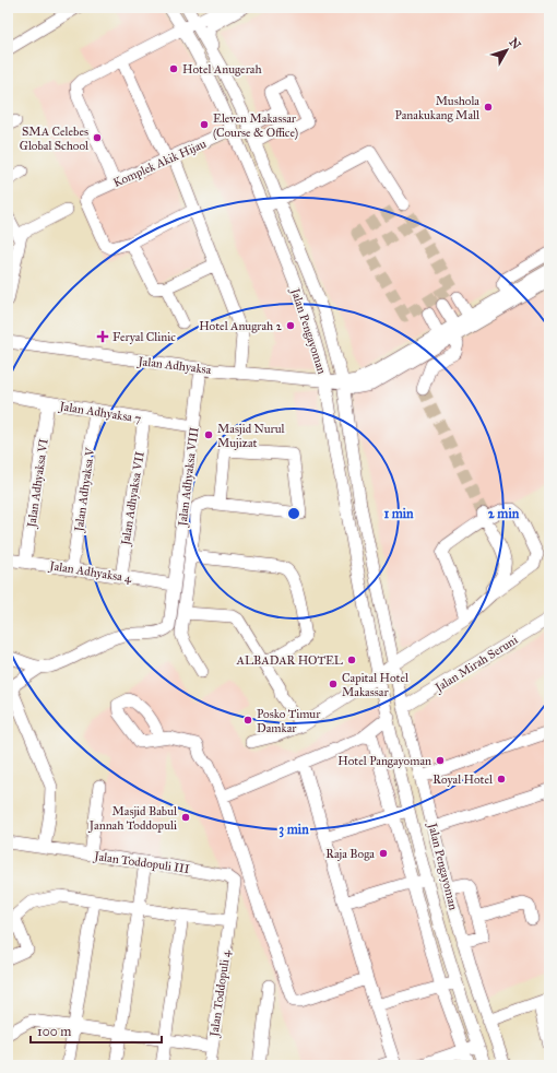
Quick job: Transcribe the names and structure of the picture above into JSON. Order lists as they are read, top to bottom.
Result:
{
  "streets": {
    "street": [
      "Komplek Akik Hijau",
      "Jalan Pengayoman",
      "Jalan Adhyaksa",
      "Jalan Adhyaksa 7",
      "Jalan Adhyaksa VIII",
      "Jalan Adhyaksa VI",
      "Jalan Adhyaksa V",
      "Jalan Adhyaksa VII",
      "Jalan Adhyaksa 4",
      "Jalan Mirah Seruni",
      "Jalan Toddopuli III",
      "Jalan Toddopuli 4"
    ]
  },
  "crossings": [
    ["Komplek Akik Hijau", "Jalan Pengayoman"],
    ["Jalan Pengayoman", "Jalan Adhyaksa"],
    ["Jalan Pengayoman", "Jalan Mirah Seruni"],
    ["Jalan Adhyaksa", "Jalan Adhyaksa VIII"],
    ["Jalan Adhyaksa 7", "Jalan Adhyaksa VIII"],
    ["Jalan Adhyaksa 7", "Jalan Adhyaksa VI"],
    ["Jalan Adhyaksa 7", "Jalan Adhyaksa V"],
    ["Jalan Adhyaksa 7", "Jalan Adhyaksa VII"],
    ["Jalan Adhyaksa VIII", "Jalan Adhyaksa 4"],
    ["Jalan Adhyaksa VI", "Jalan Adhyaksa 4"],
    ["Jalan Adhyaksa V", "Jalan Adhyaksa 4"],
    ["Jalan Adhyaksa VII", "Jalan Adhyaksa 4"],
    ["Jalan Toddopuli III", "Jalan Toddopuli 4"]
  ],
  "places": {
    "other": [
      "Hotel Anugerah",
      "Mushola Panakukang Mall",
      "Eleven Makassar (Course & Office)",
      "SMA Celebes Global School",
      "Hotel Anugrah 2",
      "Masjid Nurul Mujizat",
      "ALBADAR HOTEL",
      "Capital Hotel Makassar",
      "Posko Timur Damkar",
      "Hotel Pangayoman",
      "Royal Hotel",
      "Masjid Babul Jannah Toddopuli",
      "Raja Boga"
    ],
    "health": ["Feryal Clinic"]
  },
  "scale_bar": "100 m",
  "north": "top right",
  "rings": ["1 min", "2 min", "3 min"]
}
